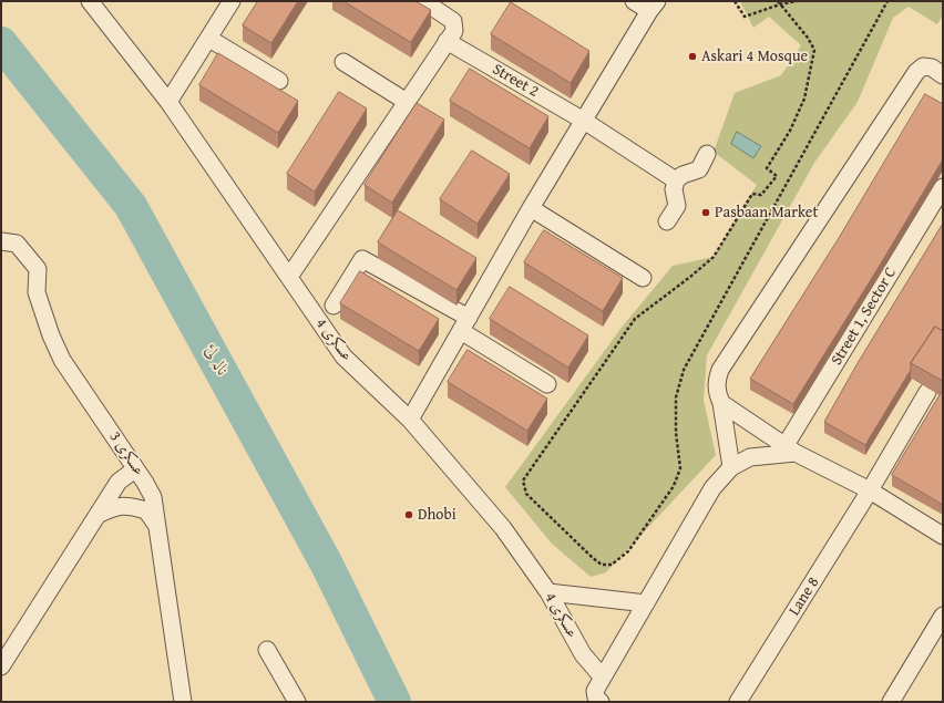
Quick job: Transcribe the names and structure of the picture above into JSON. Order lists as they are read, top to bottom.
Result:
{
  "streets": {
    "street": [
      "Street 2",
      "Street 1, Sector C",
      "عسکری 4",
      "عسکری 3",
      "Lane 8"
    ]
  },
  "water": ["نالہ لئ"],
  "places": ["Askari 4 Mosque", "Pasbaan Market", "Dhobi"]
}
